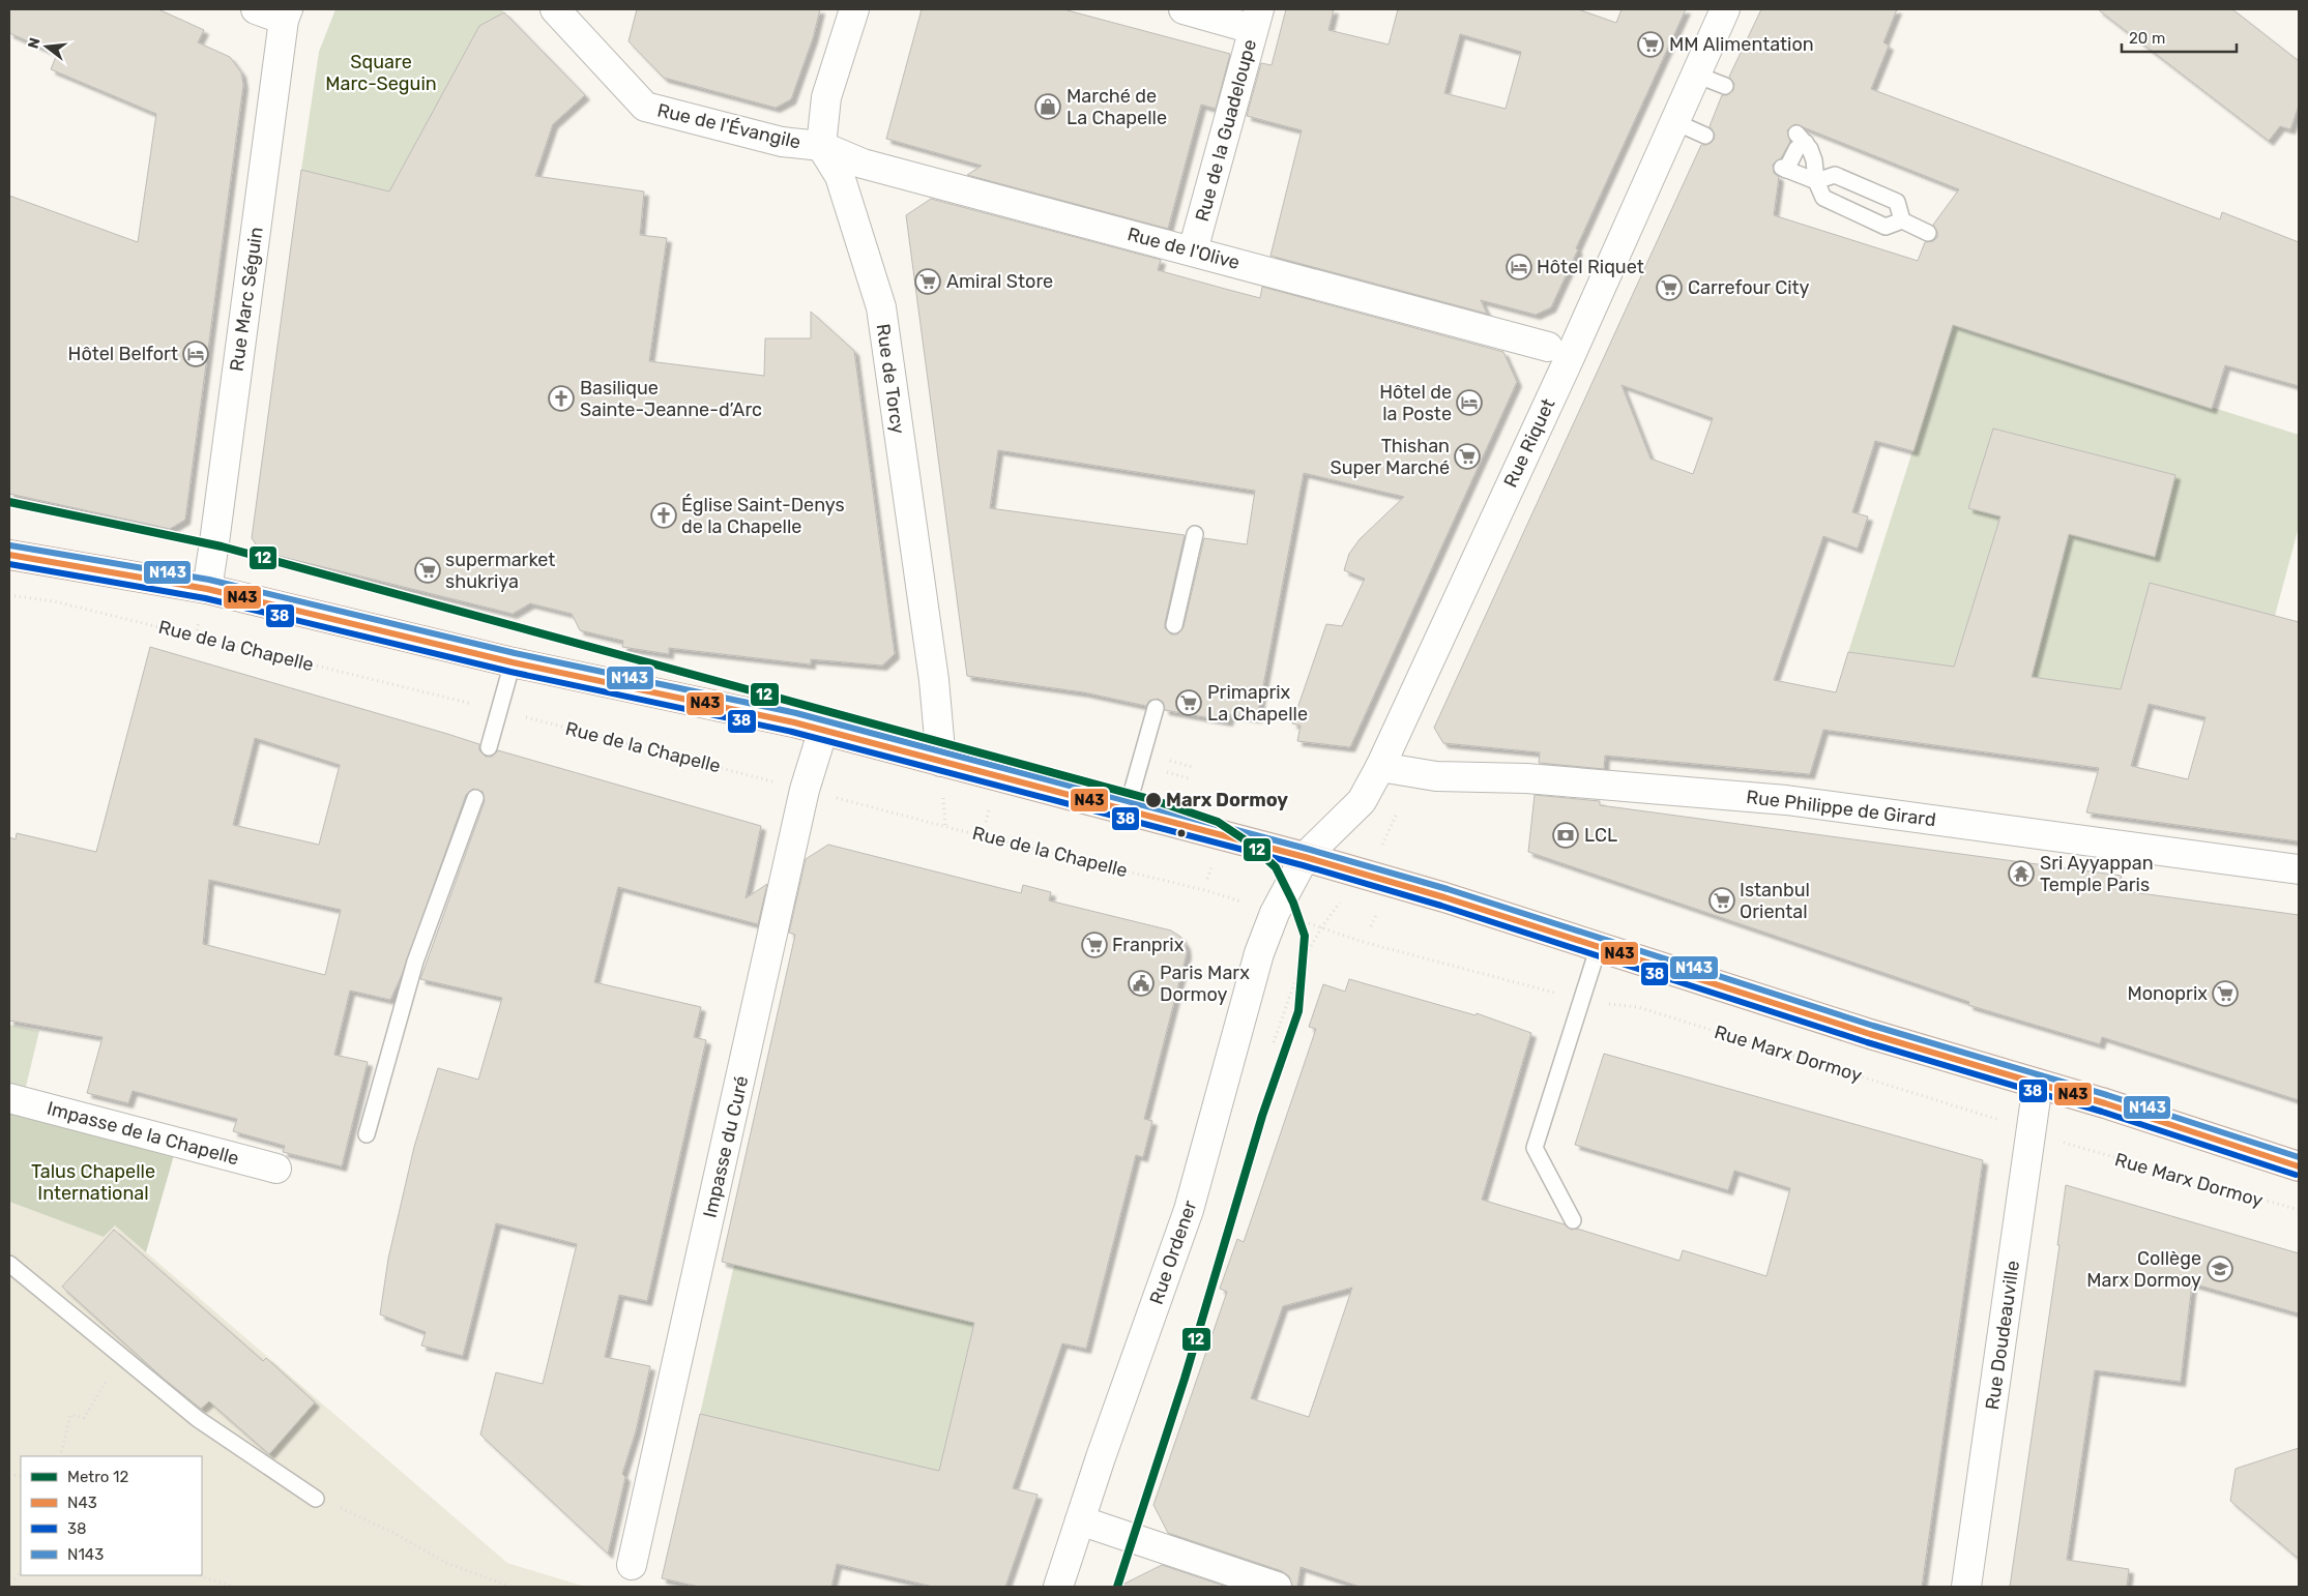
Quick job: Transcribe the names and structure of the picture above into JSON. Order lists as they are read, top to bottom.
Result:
{
  "streets": {
    "street": [
      "Rue de l'Évangile",
      "Rue de la Guadeloupe",
      "Rue de l'Olive",
      "Rue Marc Séguin",
      "Rue de Torcy",
      "Rue Riquet",
      "Rue Philippe de Girard",
      "Impasse de la Chapelle",
      "Impasse du Curé",
      "Rue Ordener",
      "Rue Doudeauville"
    ],
    "path": ["Rue de la Chapelle", "Rue Marx Dormoy"]
  },
  "crossings": [
    ["Rue de l'Évangile", "Rue de l'Olive"],
    ["Rue de l'Évangile", "Rue de Torcy"],
    ["Rue de la Guadeloupe", "Rue de l'Olive"],
    ["Rue de l'Olive", "Rue de Torcy"],
    ["Rue Riquet", "Rue Philippe de Girard"],
    ["Rue Riquet", "Rue Ordener"],
    ["Rue de la Chapelle", "Rue Marx Dormoy"],
    ["Rue de la Chapelle", "Impasse du Curé"],
    ["Rue de la Chapelle", "Rue Ordener"],
    ["Rue Marx Dormoy", "Rue Ordener"],
    ["Rue Marx Dormoy", "Rue Doudeauville"]
  ],
  "parks": ["Square Marc-Seguin", "Talus Chapelle International"],
  "places": {
    "supermarket": [
      "MM Alimentation",
      "Amiral Store",
      "Carrefour City",
      "Thishan Super Marché",
      "supermarket shukriya",
      "Primaprix La Chapelle",
      "Istanbul Oriental",
      "Franprix",
      "Monoprix"
    ],
    "shop": ["Marché de La Chapelle"],
    "hotel": ["Hôtel Riquet", "Hôtel Belfort", "Hôtel de la Poste"],
    "church": ["Basilique Sainte-Jeanne-d’Arc", "Église Saint-Denys de la Chapelle"],
    "other": ["Marx Dormoy"],
    "bank": ["LCL"],
    "temple": ["Sri Ayyappan Temple Paris"],
    "public building": ["Paris Marx Dormoy"],
    "school or university": ["Collège Marx Dormoy"]
  },
  "lines": [
    "metro line 12",
    "transit line N143",
    "transit line N43",
    "transit line 38"
  ],
  "legend": [
    "Metro 12",
    "N43",
    "38",
    "N143"
  ],
  "scale_bar": "20 m",
  "north": "left"
}
